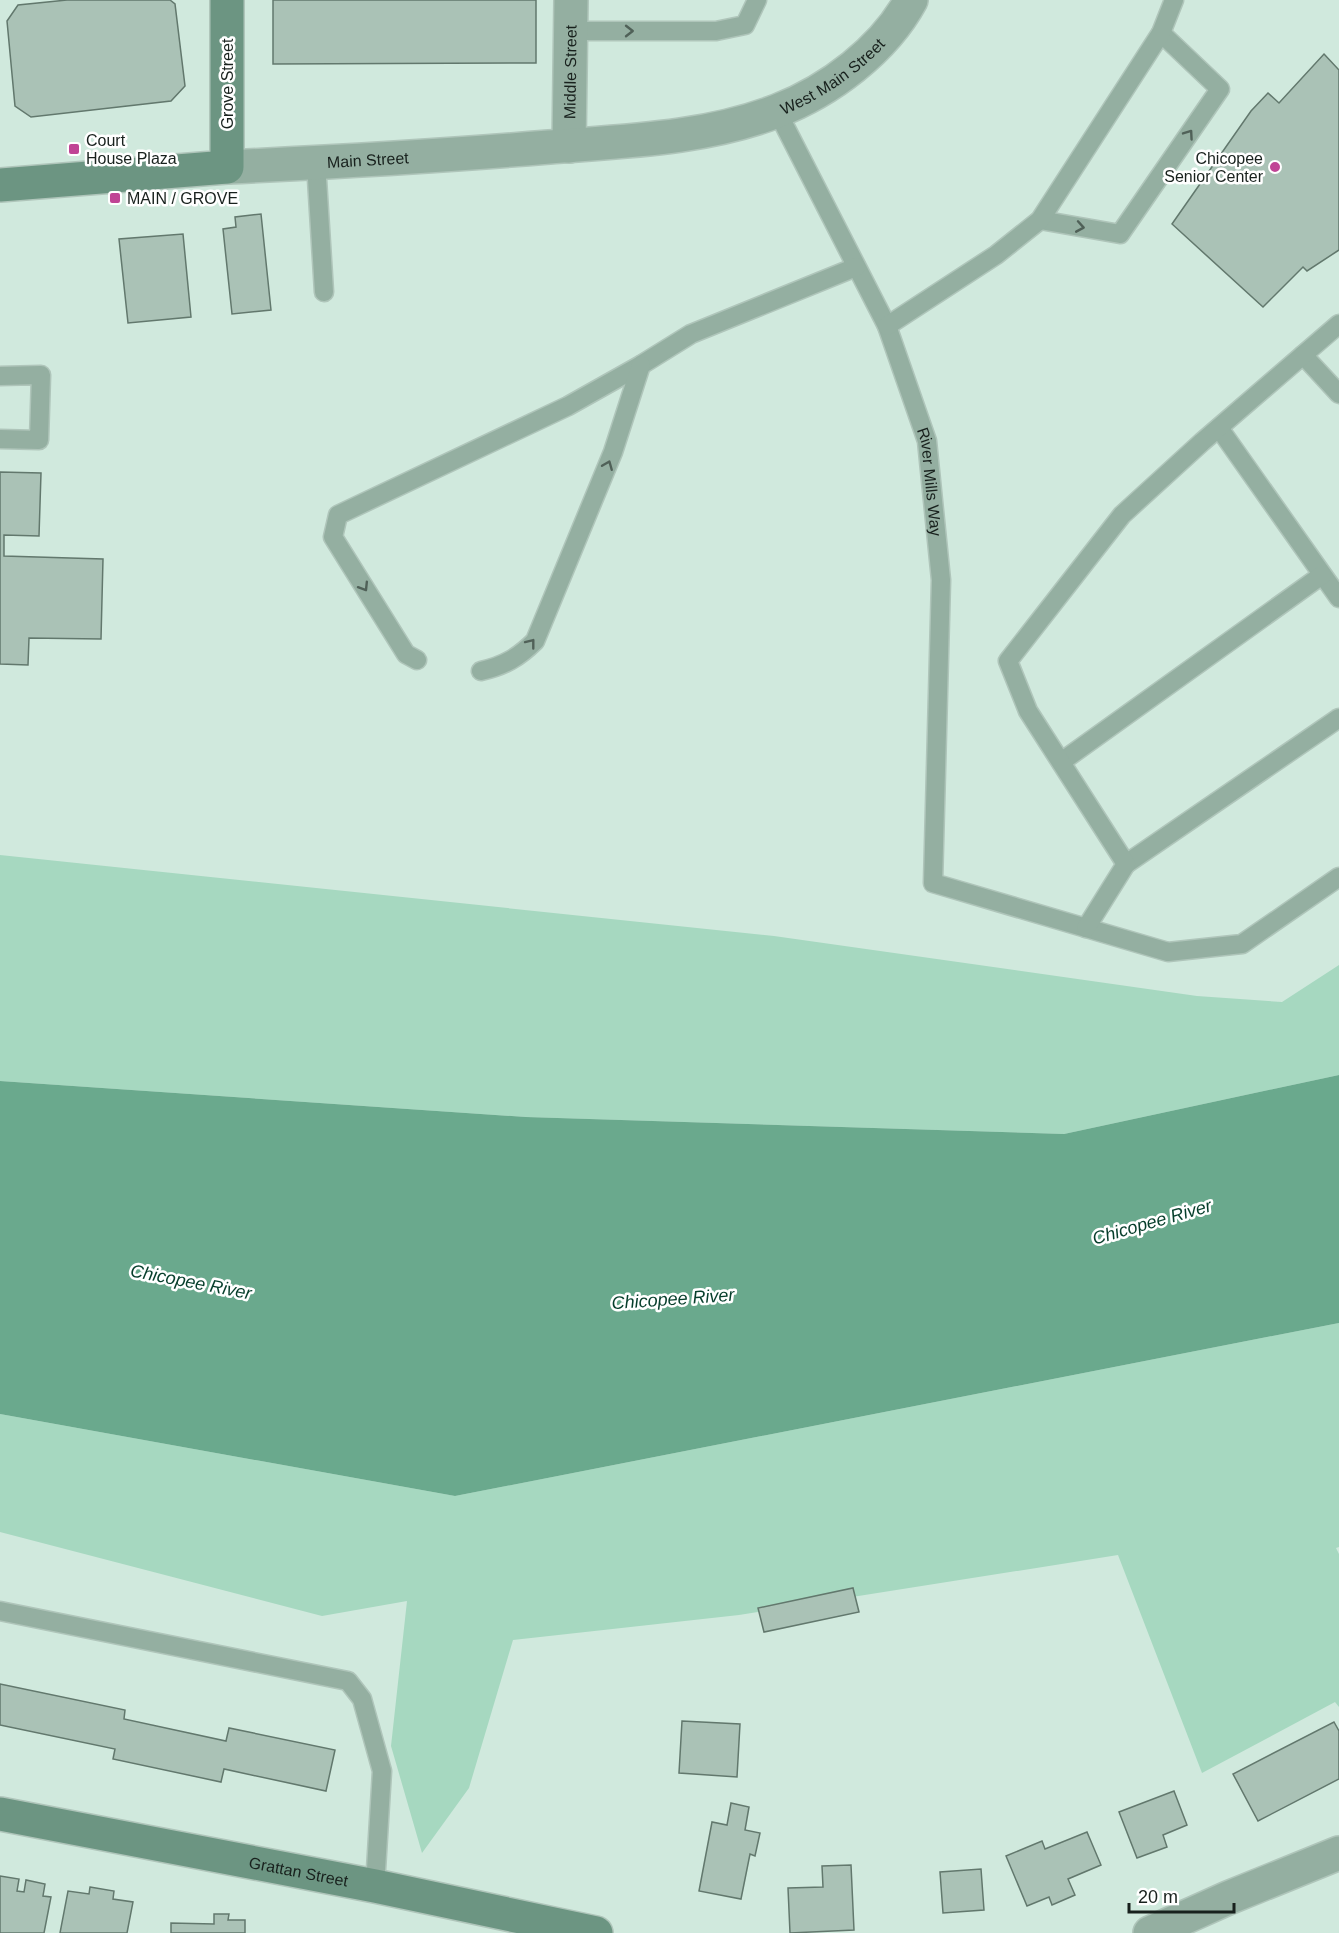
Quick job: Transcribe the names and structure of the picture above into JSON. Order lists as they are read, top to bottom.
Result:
{
  "streets": {
    "main road": ["Grove Street", "Main Street", "Grattan Street"],
    "street": ["Middle Street", "West Main Street"],
    "lane": ["River Mills Way"]
  },
  "crossings": [
    ["Middle Street", "Main Street"],
    ["West Main Street", "Main Street"],
    ["West Main Street", "River Mills Way"],
    ["Grove Street", "Main Street"]
  ],
  "water": ["Chicopee River"],
  "places": {
    "transit": ["Court House Plaza", "MAIN / GROVE"],
    "other": ["Chicopee Senior Center"]
  },
  "scale_bar": "20 m"
}
